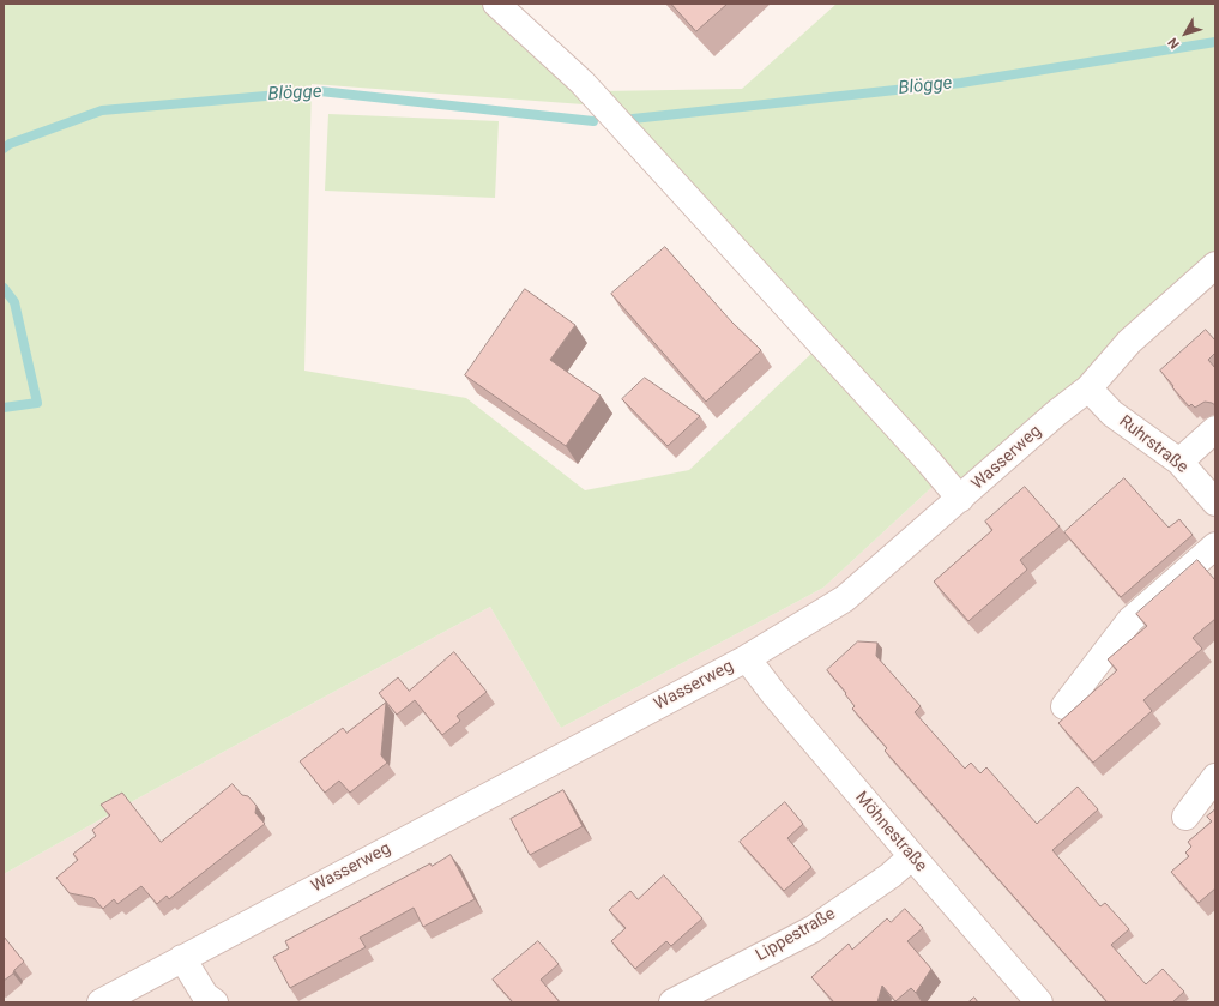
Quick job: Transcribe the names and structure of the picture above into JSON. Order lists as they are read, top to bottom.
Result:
{
  "streets": {
    "street": [
      "Ruhrstraße",
      "Wasserweg",
      "Möhnestraße",
      "Lippestraße"
    ]
  },
  "crossings": [
    ["Ruhrstraße", "Wasserweg"],
    ["Wasserweg", "Möhnestraße"],
    ["Möhnestraße", "Lippestraße"]
  ],
  "water": ["Blögge"],
  "north": "bottom left"
}
